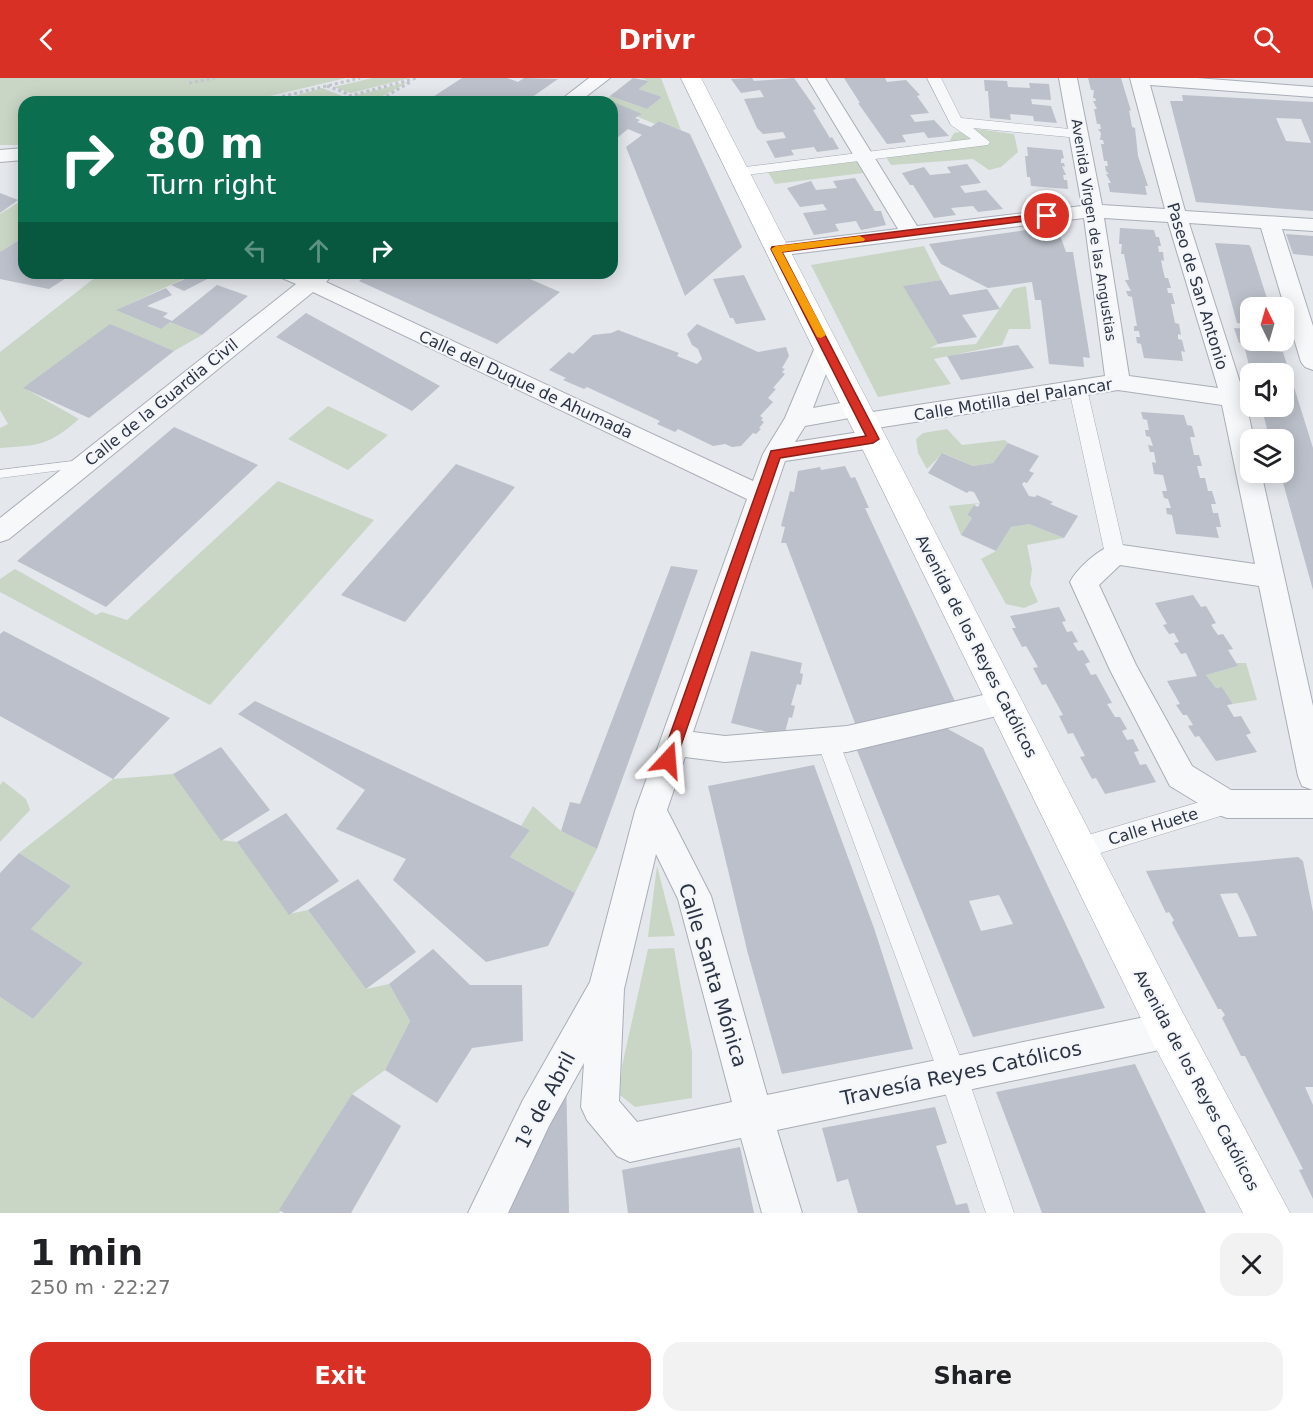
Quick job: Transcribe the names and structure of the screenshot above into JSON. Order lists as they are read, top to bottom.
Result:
{
  "streets": {
    "main road": ["Avenida de los Reyes Católicos"],
    "street": [
      "Avenida Virgen de las Angustias",
      "Paseo de San Antonio",
      "Calle del Duque de Ahumada",
      "Calle Motilla del Palancar",
      "Calle de la Guardia Civil",
      "Calle Huete",
      "Calle Santa Mónica",
      "Travesía Reyes Católicos",
      "1º de Abril"
    ]
  },
  "crossings": [
    ["Avenida Virgen de las Angustias", "Calle Motilla del Palancar"],
    ["Paseo de San Antonio", "Calle Motilla del Palancar"],
    ["Calle Motilla del Palancar", "Avenida de los Reyes Católicos"],
    ["Avenida de los Reyes Católicos", "Calle Huete"],
    ["Avenida de los Reyes Católicos", "Travesía Reyes Católicos"],
    ["Calle Santa Mónica", "Travesía Reyes Católicos"]
  ],
  "north": "top",
  "page": {
    "header": "Drivr",
    "turn": ["80 m", "Turn right"],
    "heading": ["1 min", "250 m · 22:27"],
    "buttons": ["Exit", "Share"]
  }
}
